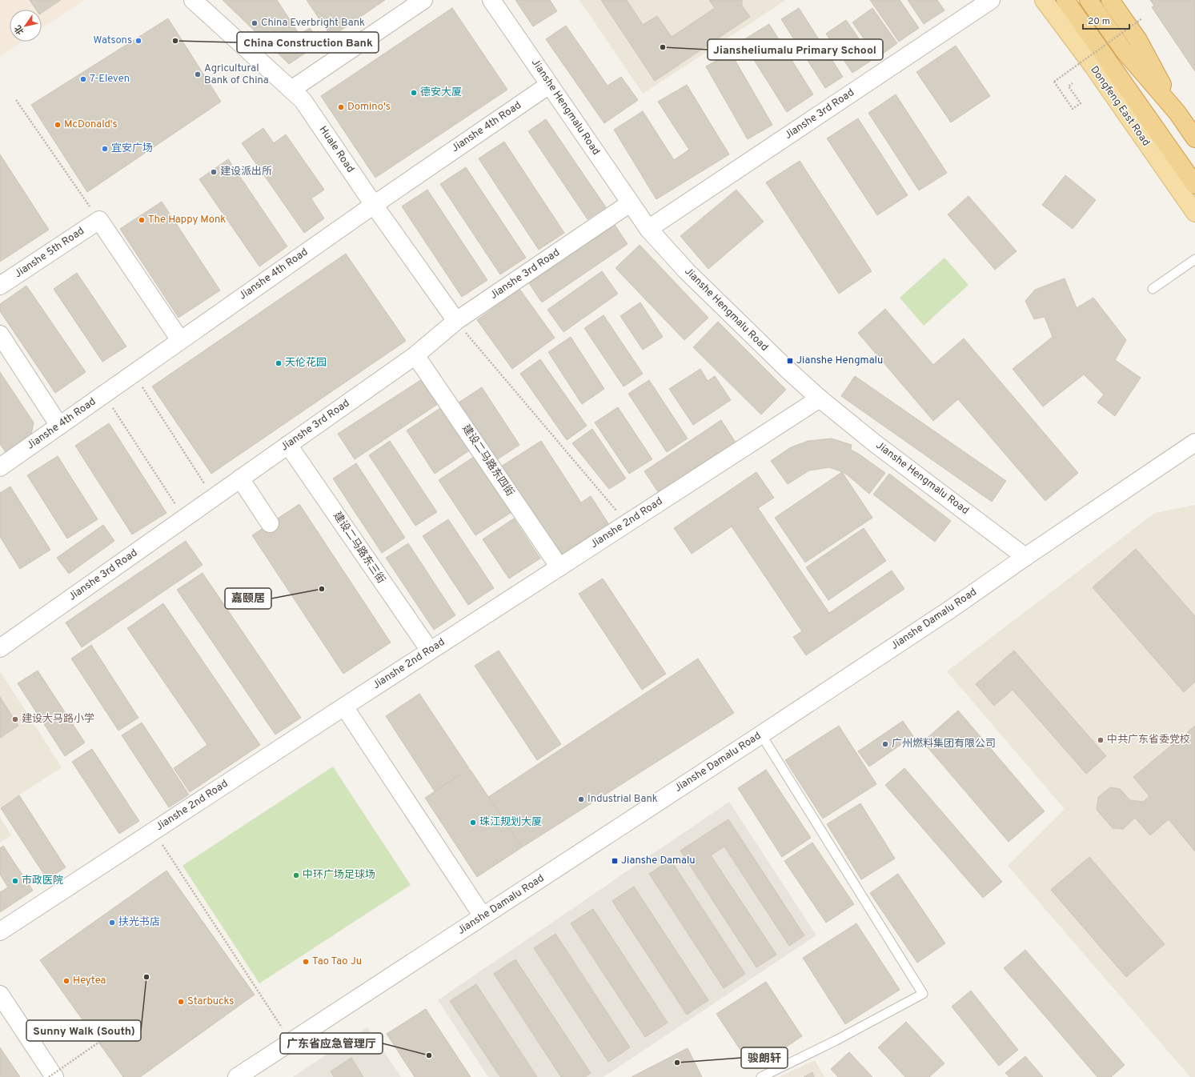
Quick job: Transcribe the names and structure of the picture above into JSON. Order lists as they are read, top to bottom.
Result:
{
  "streets": {
    "highway": ["Dongfeng East Road"],
    "street": [
      "Jianshe Hengmalu Road",
      "Jianshe 3rd Road",
      "Jianshe 4th Road",
      "Huale Road",
      "Jianshe 5th Road",
      "建设二马路东四街",
      "Jianshe 2nd Road",
      "建设二马路东三街",
      "Jianshe Damalu Road"
    ]
  },
  "crossings": [
    ["Jianshe Hengmalu Road", "Jianshe 3rd Road"],
    ["Jianshe Hengmalu Road", "Jianshe 4th Road"],
    ["Jianshe Hengmalu Road", "Jianshe 2nd Road"],
    ["Jianshe Hengmalu Road", "Jianshe Damalu Road"],
    ["Jianshe 3rd Road", "Huale Road"],
    ["Jianshe 3rd Road", "建设二马路东四街"],
    ["Jianshe 3rd Road", "建设二马路东三街"],
    ["Jianshe 4th Road", "Huale Road"],
    ["建设二马路东四街", "Jianshe 2nd Road"],
    ["Jianshe 2nd Road", "建设二马路东三街"]
  ],
  "places": {
    "other": [
      "China Everbright Bank",
      "Watsons",
      "China Construction Bank",
      "Jiansheliumalu Primary School",
      "Agricultural Bank of China",
      "7-Eleven",
      "德安大厦",
      "Domino's",
      "McDonald's",
      "宜安广场",
      "建设派出所",
      "The Happy Monk",
      "天伦花园",
      "嘉颐居",
      "建设大马路小学",
      "中共广东省委党校",
      "广州燃料集团有限公司",
      "Industrial Bank",
      "珠江规划大厦",
      "中环广场足球场",
      "市政医院",
      "扶光书店",
      "Tao Tao Ju",
      "Sunny Walk (South)",
      "Heytea",
      "Starbucks",
      "广东省应急管理厅",
      "骏朗轩"
    ],
    "transit": ["Jianshe Hengmalu", "Jianshe Damalu"]
  },
  "scale_bar": "20 m",
  "north": "bottom left"
}
